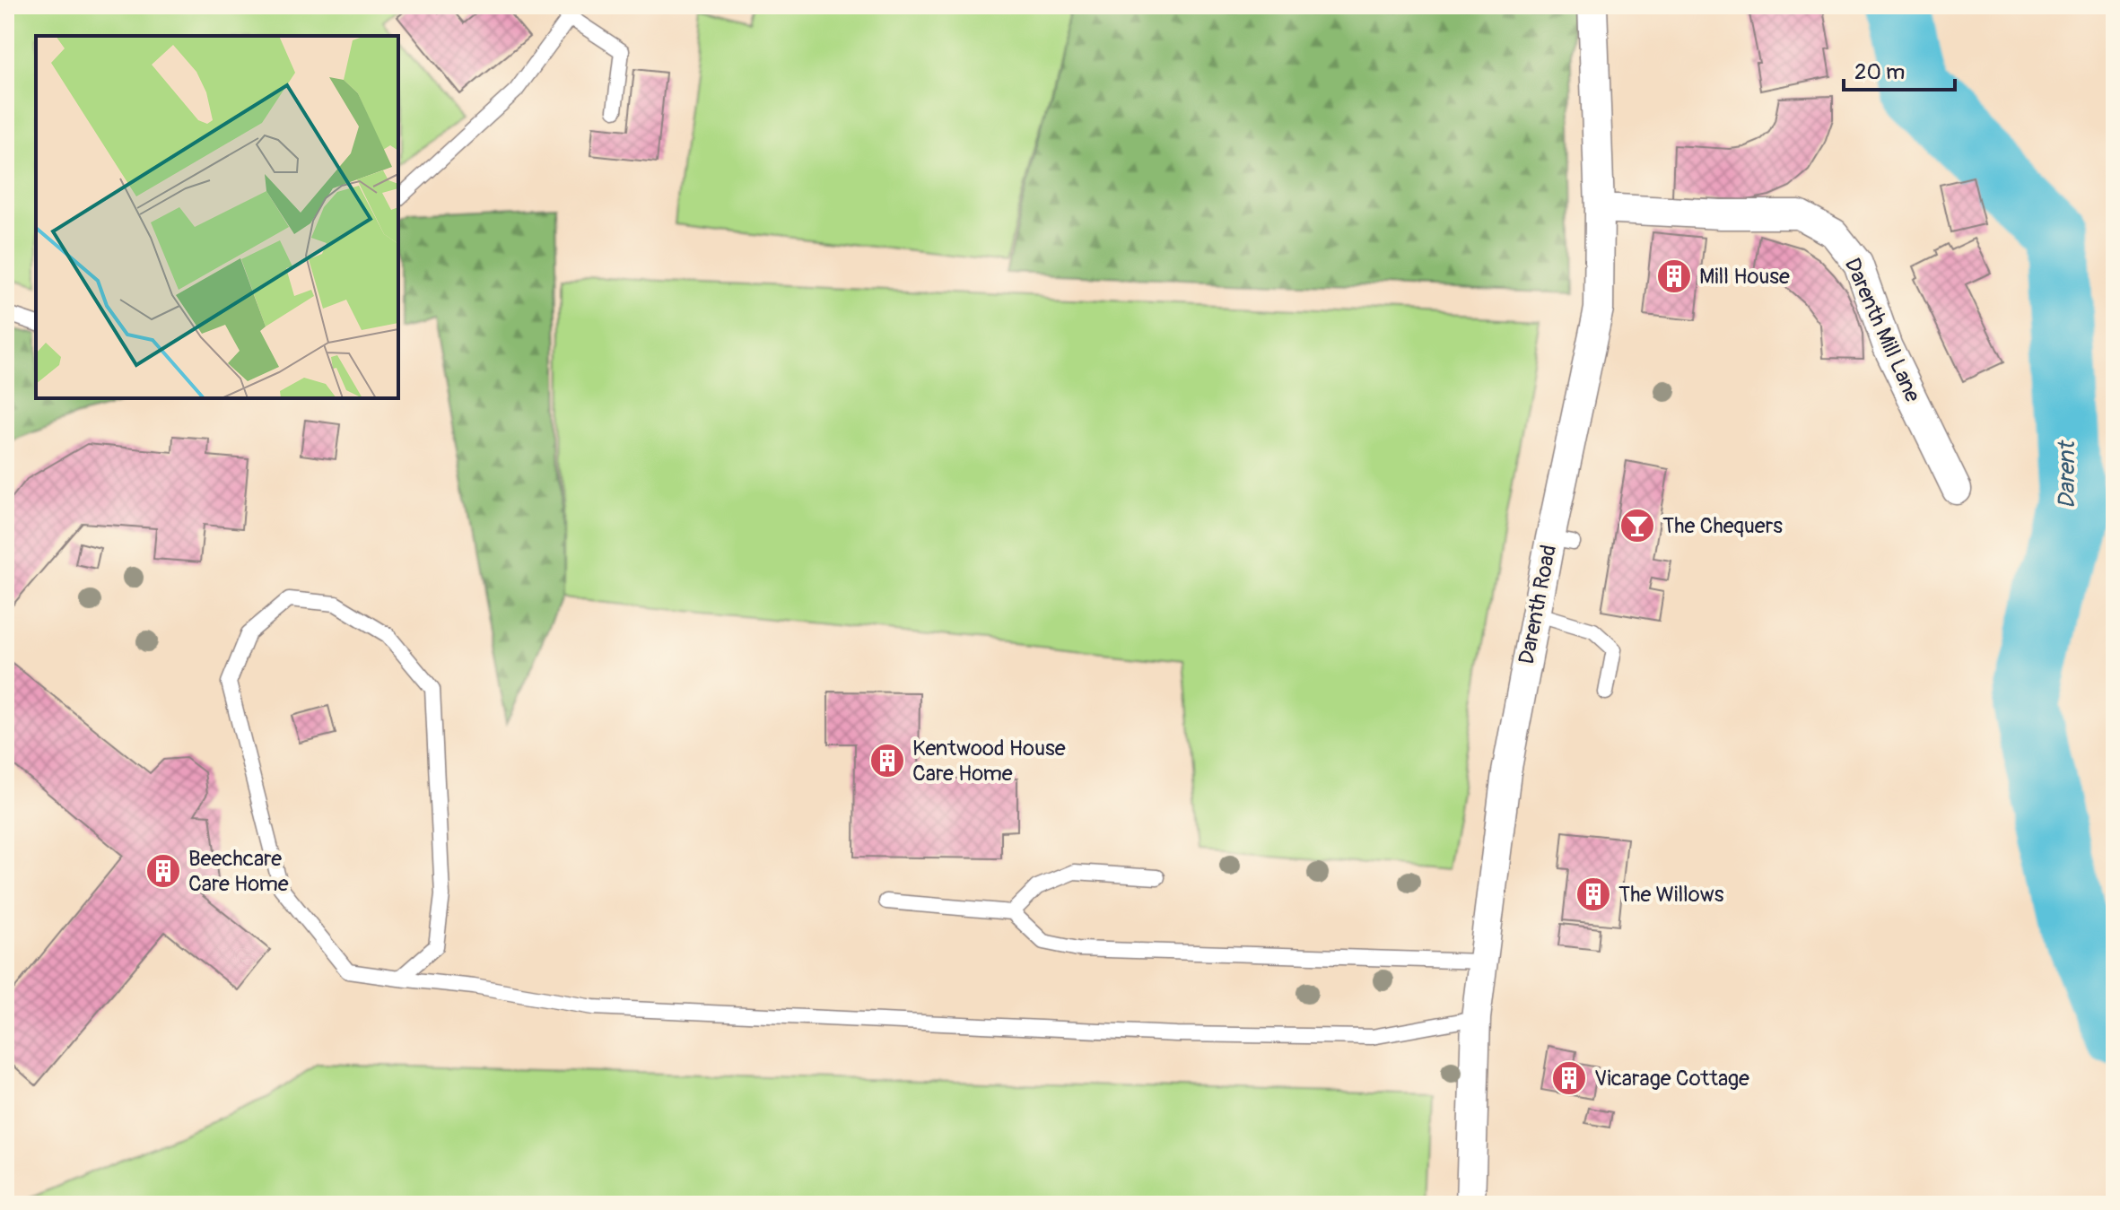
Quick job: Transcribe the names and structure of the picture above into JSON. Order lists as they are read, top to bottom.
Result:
{
  "streets": {
    "street": ["Darenth Mill Lane", "Darenth Road"]
  },
  "crossings": [
    ["Darenth Mill Lane", "Darenth Road"]
  ],
  "water": ["Darent"],
  "places": {
    "building": [
      "Mill House",
      "Kentwood House Care Home",
      "Beechcare Care Home",
      "The Willows",
      "Vicarage Cottage"
    ],
    "bar": ["The Chequers"]
  },
  "scale_bar": "20 m"
}
